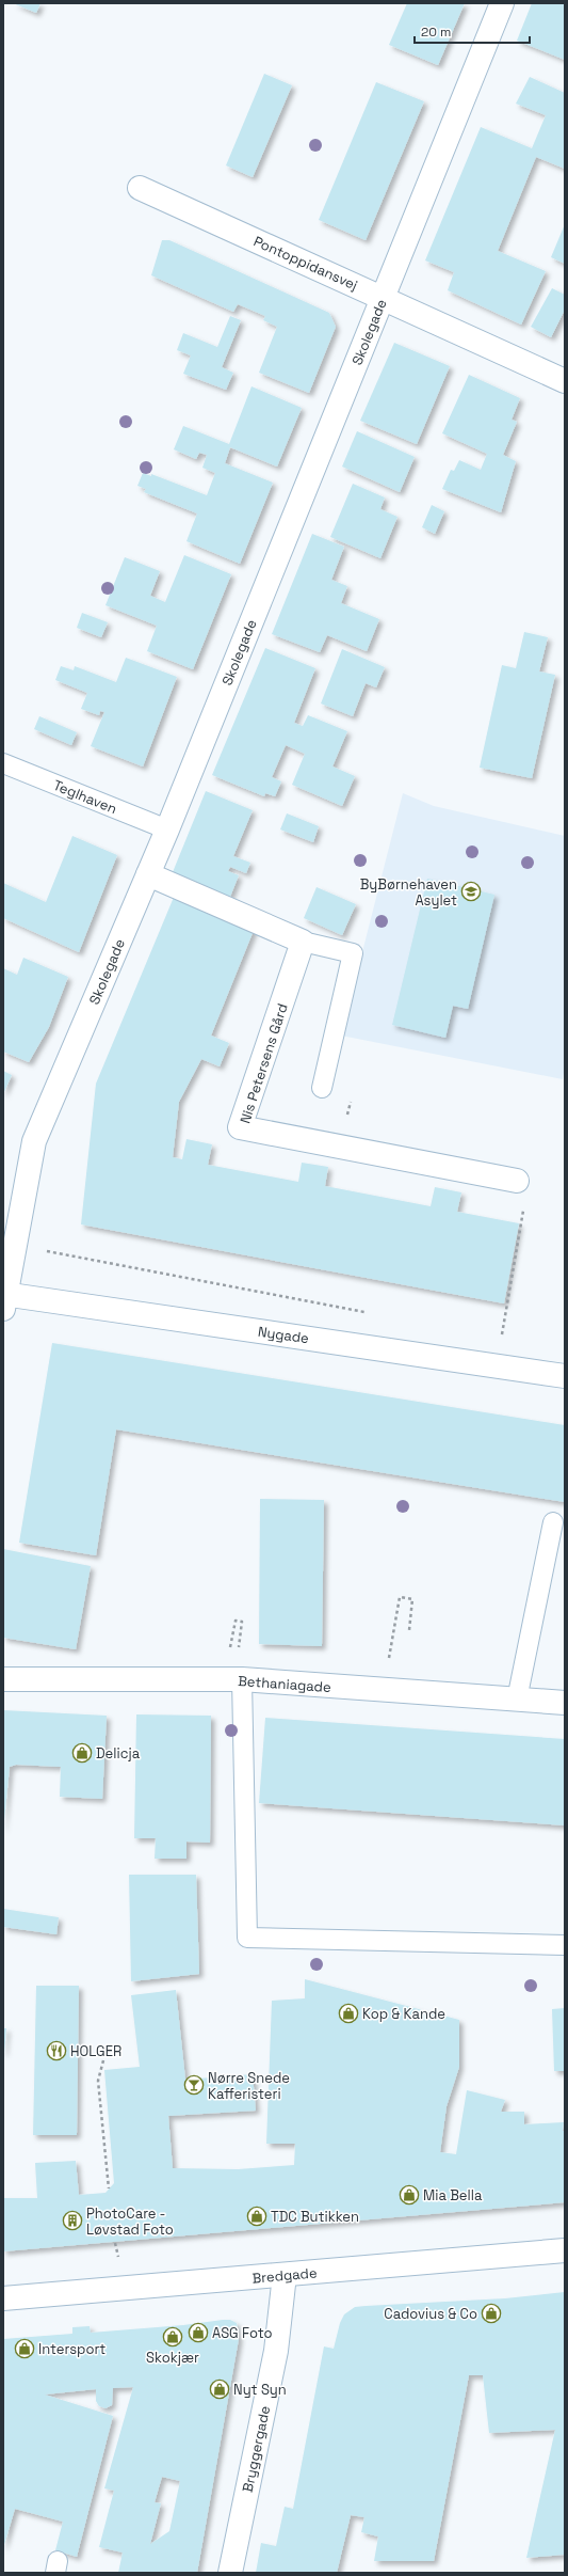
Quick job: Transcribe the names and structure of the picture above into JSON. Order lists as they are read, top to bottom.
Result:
{
  "streets": {
    "street": [
      "Pontoppidansvej",
      "Skolegade",
      "Nis Petersens Gård",
      "Nygade",
      "Bethaniagade",
      "Bredgade",
      "Bryggergade"
    ],
    "lane": ["Teglhaven"]
  },
  "crossings": [
    ["Pontoppidansvej", "Skolegade"],
    ["Skolegade", "Teglhaven"],
    ["Skolegade", "Nygade"],
    ["Bredgade", "Bryggergade"]
  ],
  "places": {
    "school or university": ["ByBørnehaven Asylet"],
    "shop": [
      "Delicja",
      "Kop & Kande",
      "Mia Bella",
      "TDC Butikken",
      "Cadovius & Co",
      "ASG Foto",
      "Skokjær",
      "Intersport",
      "Nyt Syn"
    ],
    "restaurant": ["HOLGER"],
    "bar": ["Nørre Snede Kafferisteri"],
    "building": ["PhotoCare - Løvstad Foto"]
  },
  "scale_bar": "20 m"
}
